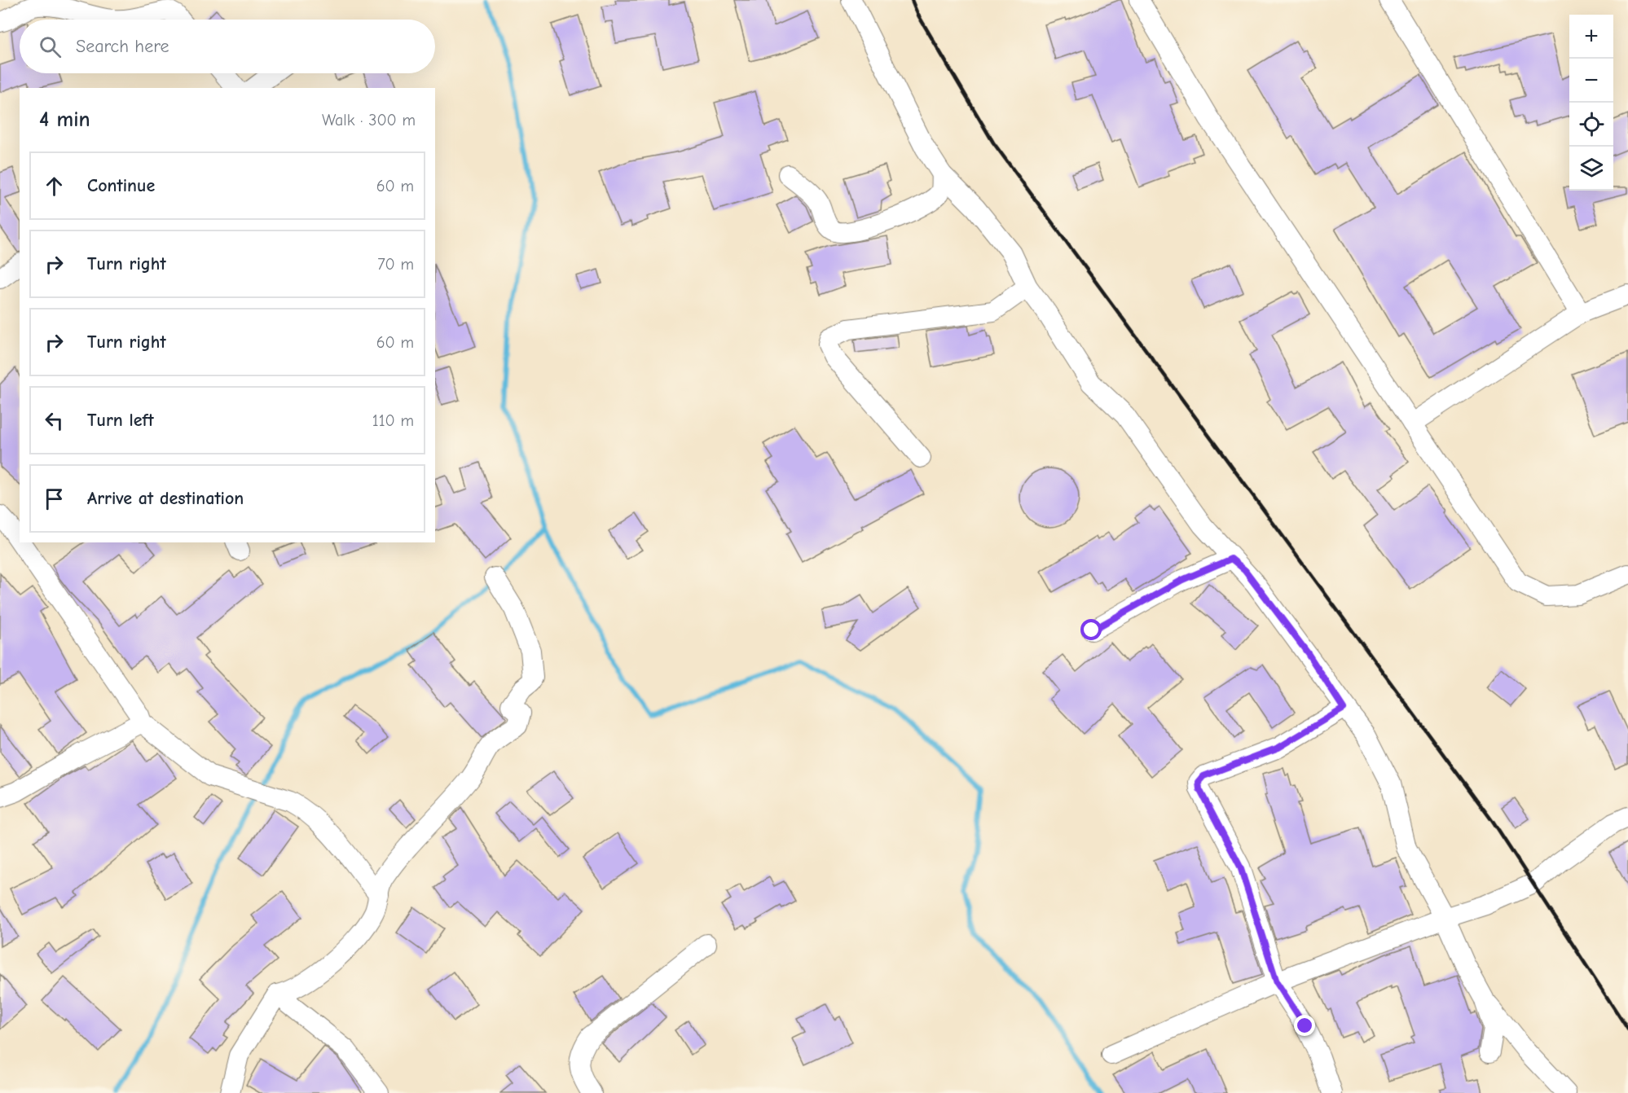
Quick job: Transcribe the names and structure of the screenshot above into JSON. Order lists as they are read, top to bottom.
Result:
{
  "page": {
    "map_buttons": ["+", "−"],
    "search": "Search here",
    "heading": ["4 min", "Walk · 300 m"],
    "list": [
      ["Continue", "60 m"],
      ["Turn right", "70 m"],
      ["Turn right", "60 m"],
      ["Turn left", "110 m"],
      "Arrive at destination"
    ]
  }
}
